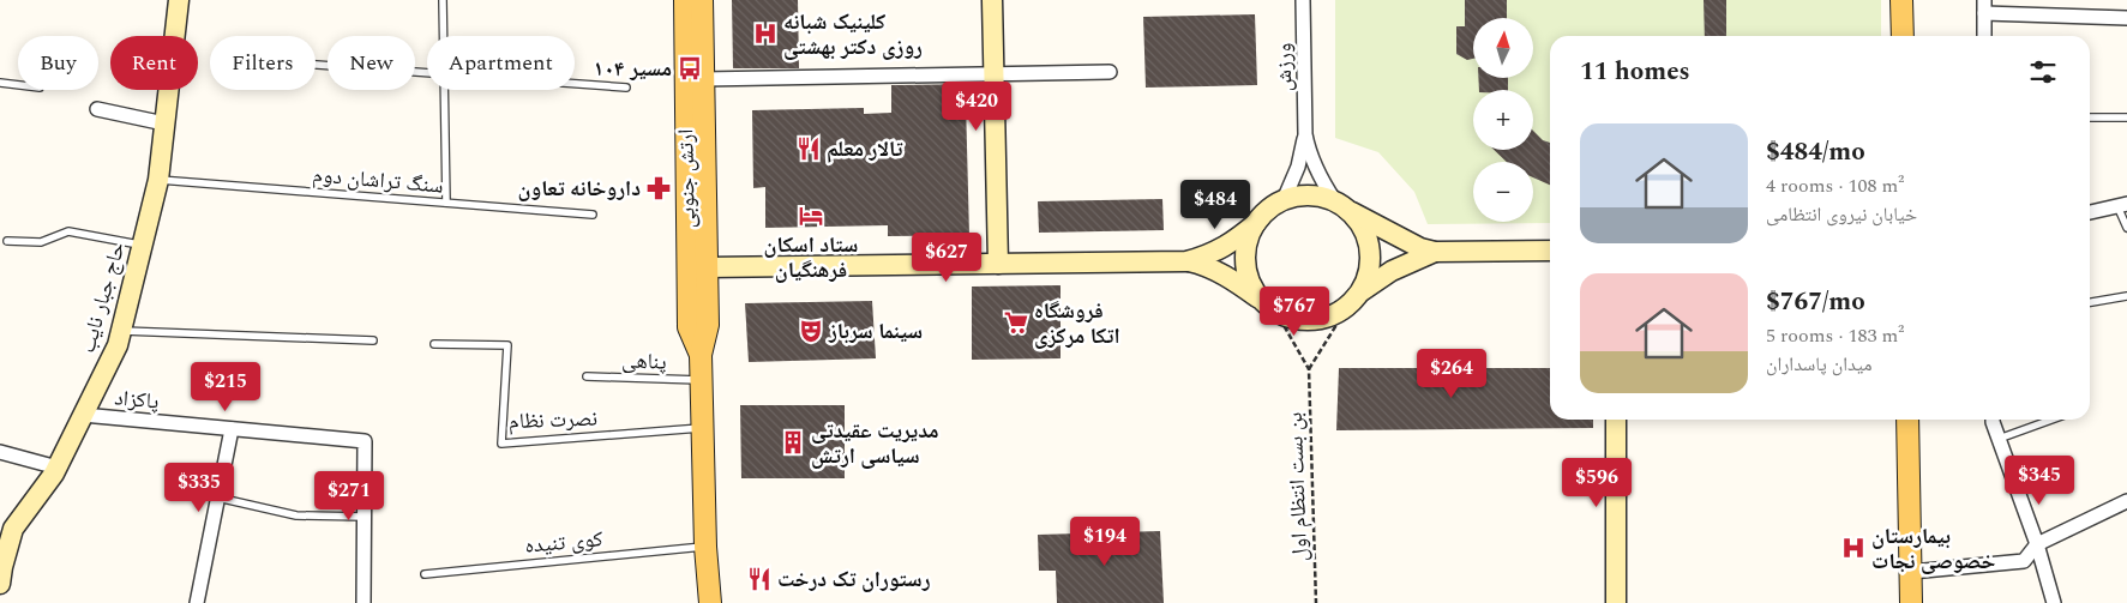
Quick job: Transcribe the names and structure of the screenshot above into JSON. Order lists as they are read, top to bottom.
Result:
{
  "streets": {
    "main road": ["ارتش جنوبی"],
    "street": ["ورزش", "حاج جبار نایب", "پاکزاد"],
    "lane": [
      "سنگ تراشان دوم",
      "پناهی",
      "نصرت نظام",
      "کوی تنیده"
    ],
    "path": ["بن بست انتظام اول"]
  },
  "crossings": [
    ["ارتش جنوبی", "پناهی"],
    ["ارتش جنوبی", "نصرت نظام"],
    ["ارتش جنوبی", "کوی تنیده"],
    ["سنگ تراشان دوم", "حاج جبار نایب"],
    ["حاج جبار نایب", "پاکزاد"]
  ],
  "places": {
    "hospital": ["کلینیک شبانه روزی دکتر بهشتی", "بیمارستان خصوصی نجات"],
    "bus stop": ["مسیر ۱۰۴"],
    "restaurant": ["تالار معلم", "رستوران تک درخت"],
    "pharmacy": ["داروخانه تعاون"],
    "hotel": ["ستاد اسکان فرهنگیان"],
    "supermarket": ["فروشگاه اتکا مرکزی"],
    "theatre": ["سینما سرباز"],
    "building": ["مدیریت عقیدتی سیاسی ارتش"]
  },
  "north": "top",
  "page": {
    "map_buttons": ["+", "−"],
    "chip": [
      "Buy",
      "Rent",
      "Filters",
      "New",
      "Apartment"
    ],
    "heading": "11 homes",
    "price": [
      "$420",
      "$484",
      "$627",
      "$767",
      "$264",
      "$215",
      "$345",
      "$596",
      "$335",
      "$271",
      "$194"
    ],
    "list": [
      {
        "name": "$484/mo",
        "note": "4 rooms · 108 m² · خیابان نیروی انتظامی"
      },
      {
        "name": "$767/mo",
        "note": "5 rooms · 183 m² · میدان پاسداران"
      }
    ]
  }
}
